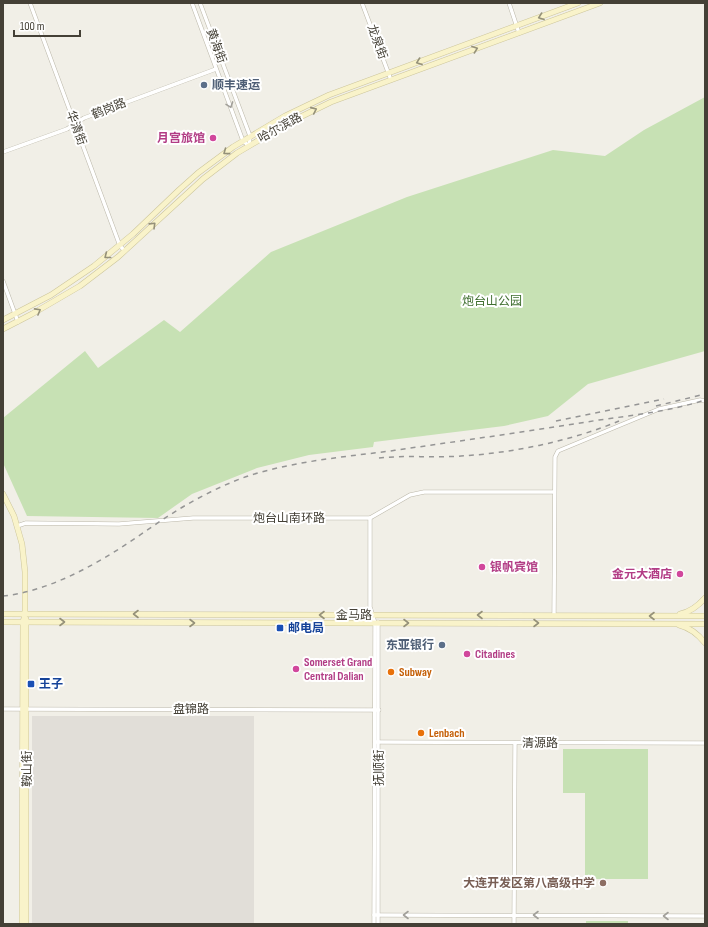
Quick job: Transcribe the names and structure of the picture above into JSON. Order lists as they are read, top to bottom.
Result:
{
  "streets": {
    "street": [
      "龙泉街",
      "黄海街",
      "鹤岗路",
      "华清街",
      "哈尔滨路",
      "炮台山南环路",
      "金马路",
      "盘锦路",
      "清源路",
      "抚顺街",
      "鞍山街"
    ]
  },
  "crossings": [
    ["龙泉街", "哈尔滨路"],
    ["黄海街", "鹤岗路"],
    ["黄海街", "哈尔滨路"],
    ["鹤岗路", "华清街"],
    ["华清街", "哈尔滨路"],
    ["炮台山南环路", "抚顺街"],
    ["炮台山南环路", "鞍山街"],
    ["金马路", "抚顺街"],
    ["金马路", "鞍山街"],
    ["盘锦路", "抚顺街"],
    ["盘锦路", "鞍山街"],
    ["清源路", "抚顺街"]
  ],
  "parks": ["炮台山公园"],
  "places": {
    "other": [
      "顺丰速运",
      "月宫旅馆",
      "银帆宾馆",
      "金元大酒店",
      "东亚银行",
      "Citadines",
      "Somerset Grand Central Dalian",
      "Subway",
      "Lenbach",
      "大连开发区第八高级中学"
    ],
    "transit": ["邮电局", "王子"]
  },
  "scale_bar": "100 m"
}
